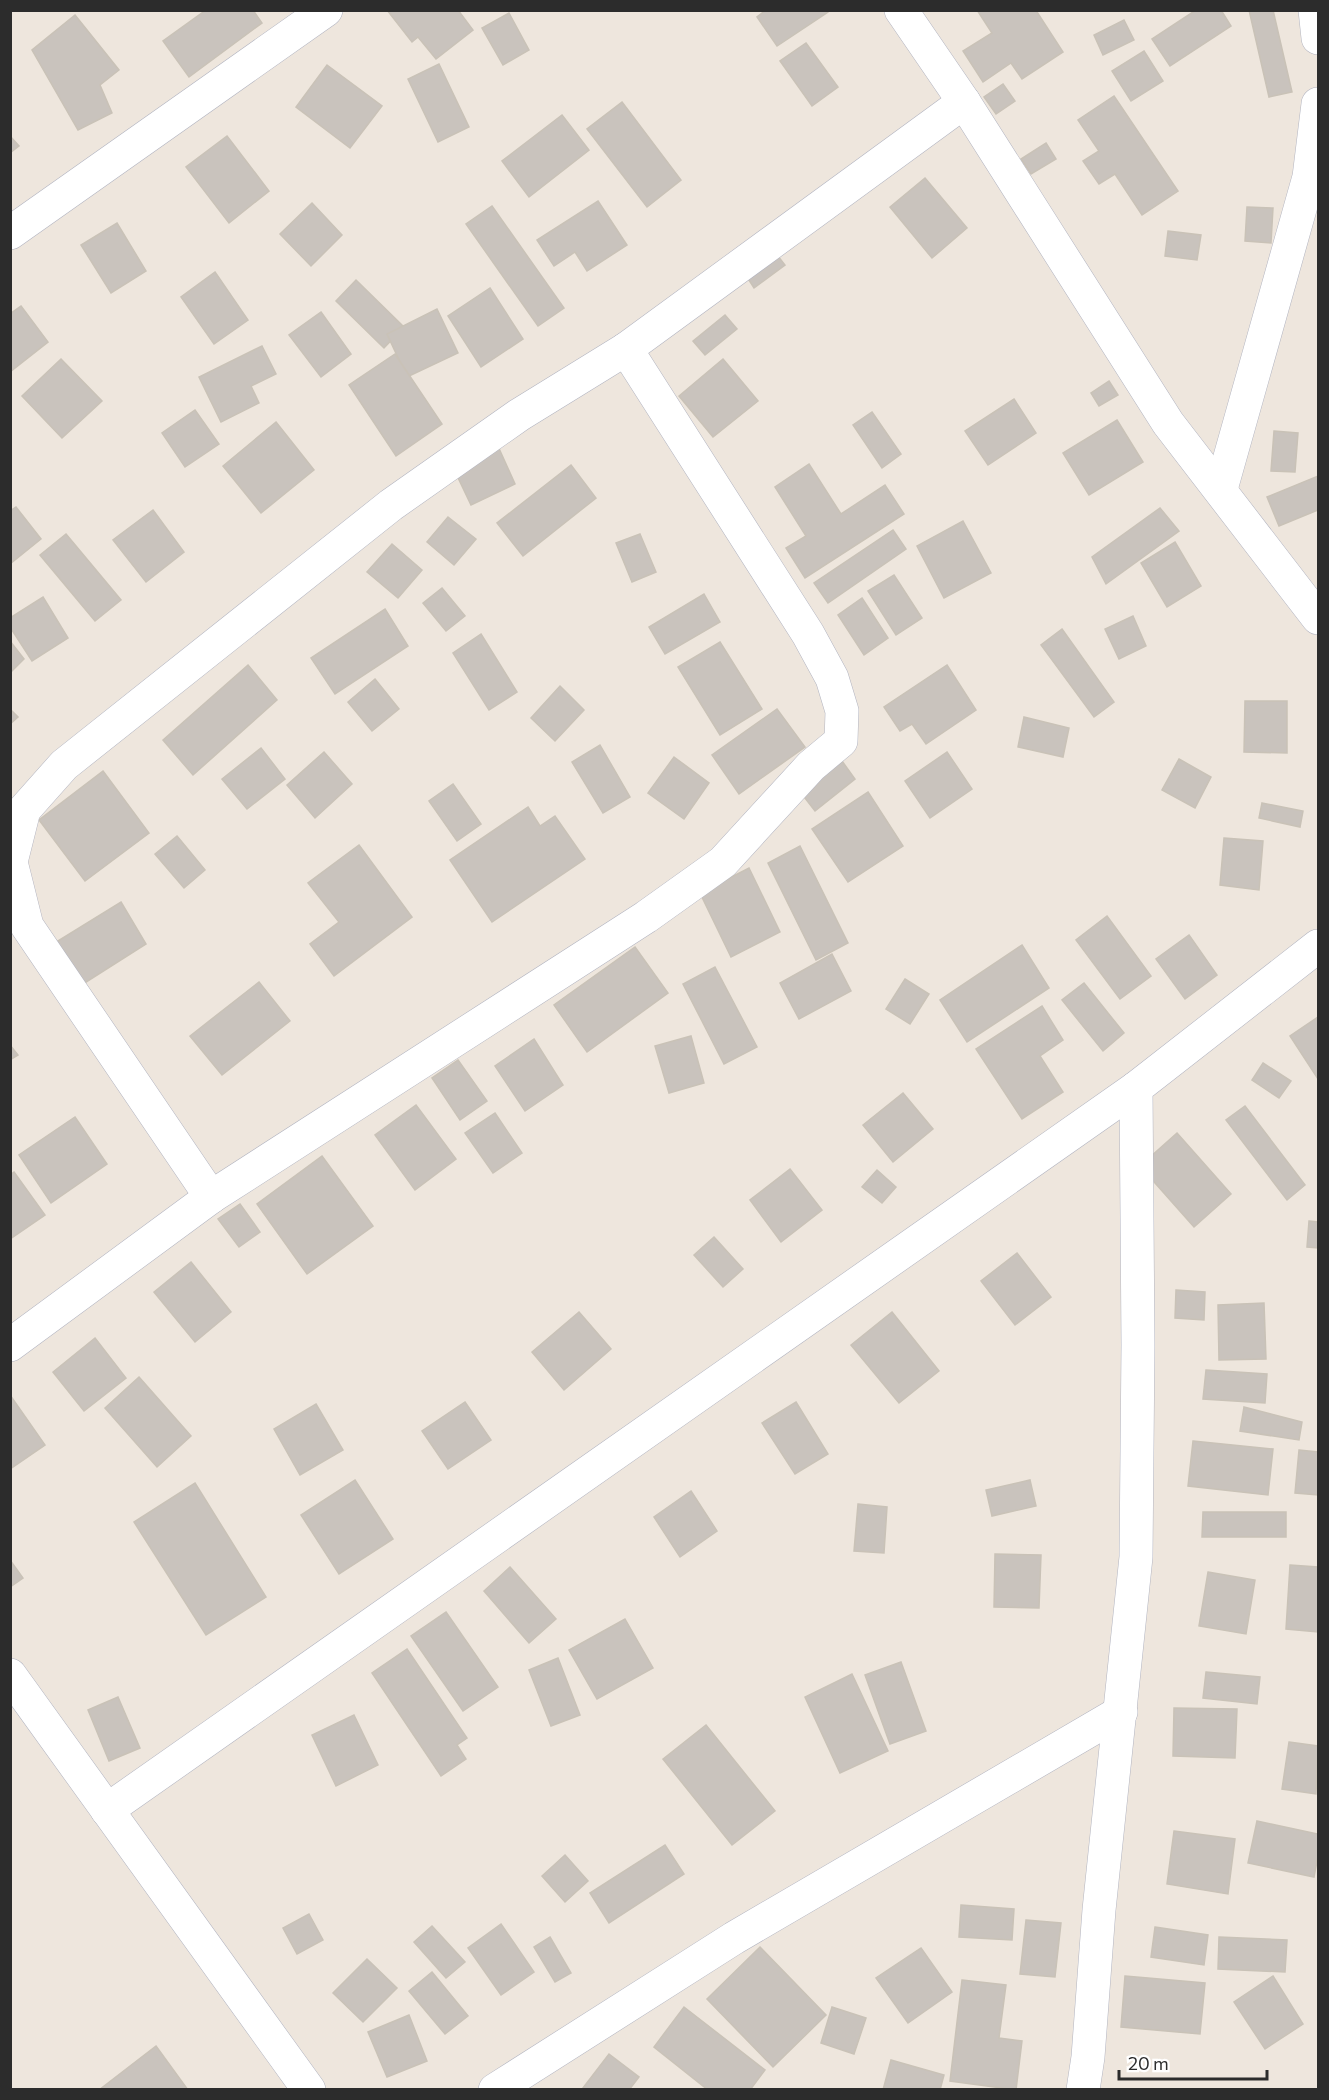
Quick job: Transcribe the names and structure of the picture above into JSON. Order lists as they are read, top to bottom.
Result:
{
  "scale_bar": "20 m"
}
